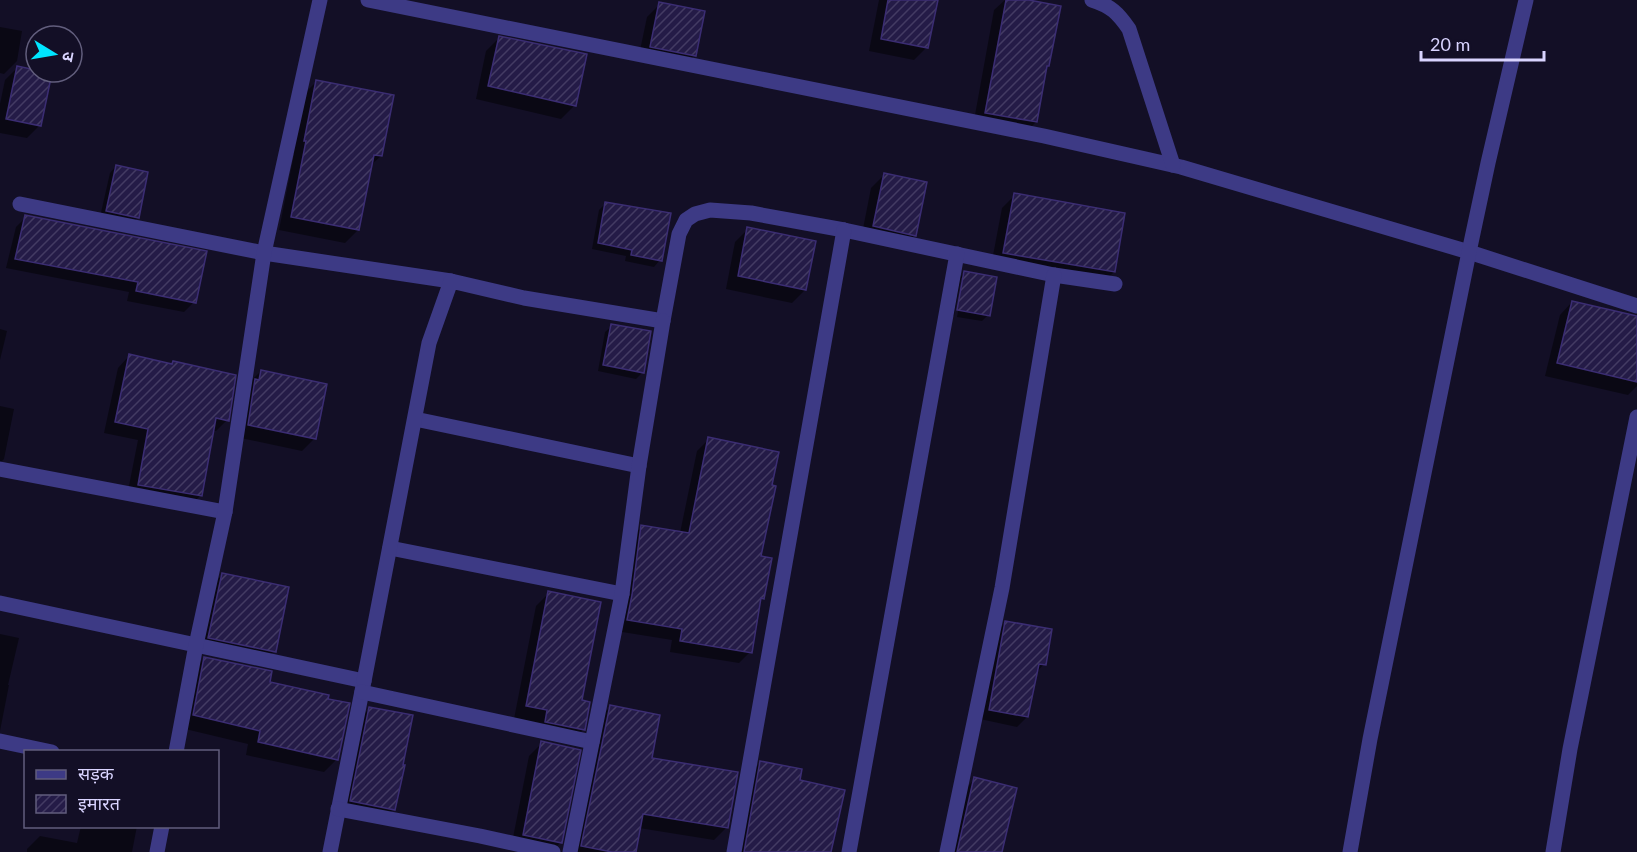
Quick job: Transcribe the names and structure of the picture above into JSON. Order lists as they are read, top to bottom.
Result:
{
  "legend": ["सड़क", "इमारत"],
  "scale_bar": "20 m",
  "north": "right"
}
